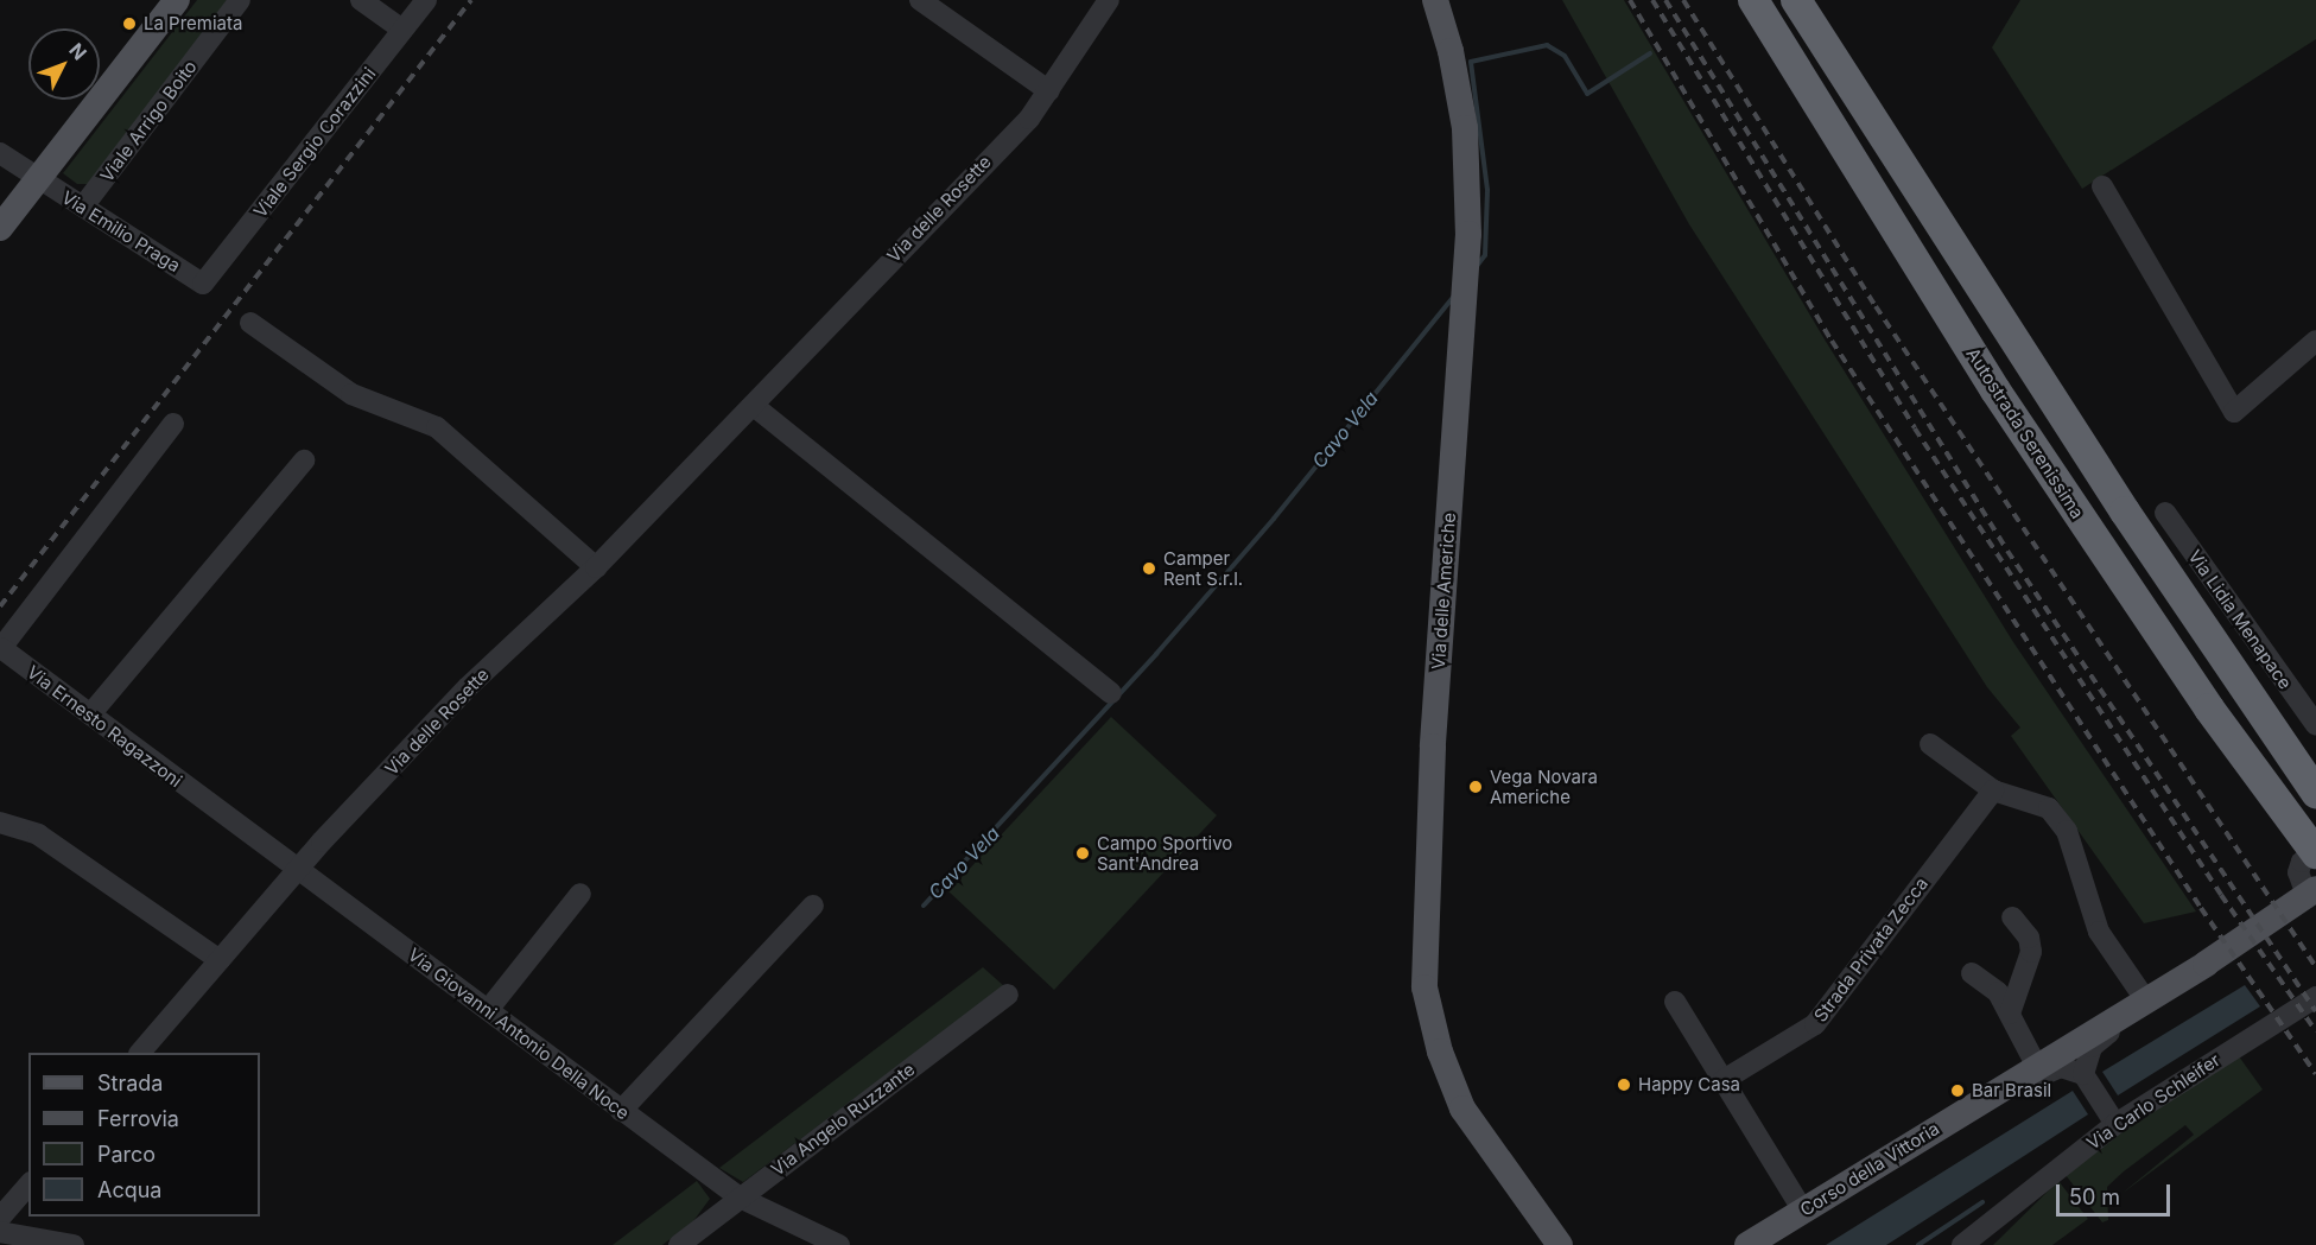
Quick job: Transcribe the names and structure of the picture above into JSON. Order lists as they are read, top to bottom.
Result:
{
  "streets": {
    "highway": ["Autostrada Serenissima"],
    "main road": ["Via delle Americhe", "Corso della Vittoria"],
    "street": [
      "Viale Arrigo Boito",
      "Viale Sergio Corazzini",
      "Via delle Rosette",
      "Via Emilio Praga",
      "Via Lidia Menapace",
      "Via Ernesto Ragazzoni",
      "Strada Privata Zecca",
      "Via Giovanni Antonio Della Noce",
      "Via Carlo Schleifer",
      "Via Angelo Ruzzante"
    ]
  },
  "crossings": [
    ["Viale Arrigo Boito", "Via Emilio Praga"],
    ["Viale Sergio Corazzini", "Via Emilio Praga"],
    ["Via delle Rosette", "Via Ernesto Ragazzoni"],
    ["Via delle Rosette", "Via Giovanni Antonio Della Noce"],
    ["Via Ernesto Ragazzoni", "Via Giovanni Antonio Della Noce"],
    ["Via Giovanni Antonio Della Noce", "Via Angelo Ruzzante"]
  ],
  "water": ["Cavo Vela"],
  "places": [
    "La Premiata",
    "Camper Rent S.r.l.",
    "Vega Novara Americhe",
    "Campo Sportivo Sant'Andrea",
    "Happy Casa",
    "Bar Brasil"
  ],
  "legend": [
    "Strada",
    "Ferrovia",
    "Parco",
    "Acqua"
  ],
  "scale_bar": "50 m",
  "north": "top right"
}
